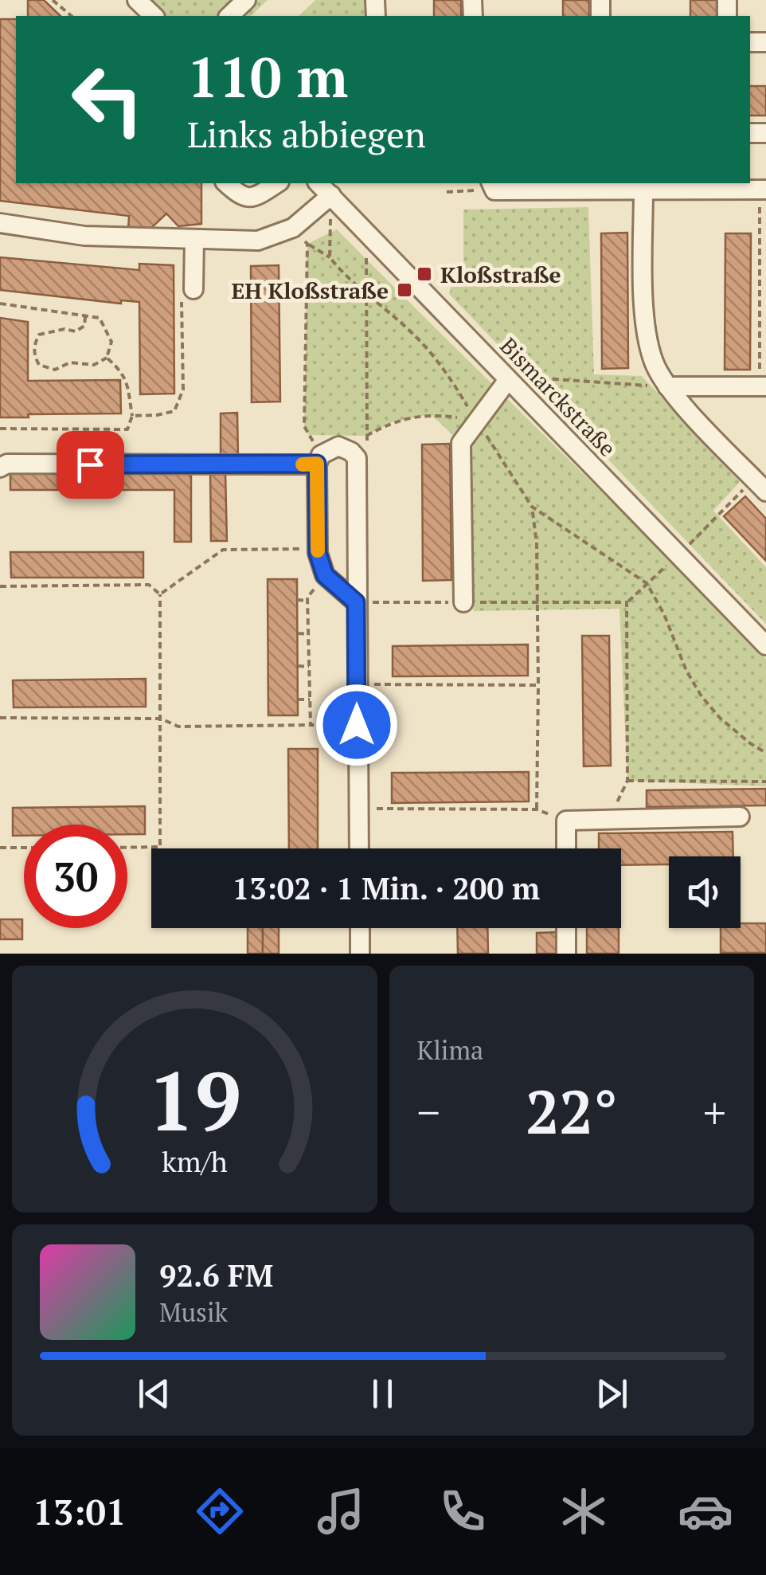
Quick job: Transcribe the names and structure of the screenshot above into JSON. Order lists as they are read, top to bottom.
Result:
{
  "streets": {
    "street": ["Bismarckstraße"]
  },
  "places": {
    "transit": ["Kloßstraße", "EH Kloßstraße"]
  },
  "page": {
    "turn": ["110 m", "Links abbiegen"],
    "limit": "30",
    "trip": "13:02 · 1 Min. · 200 m",
    "tile": "Klima",
    "heat": ["−", "22°", "+"],
    "song": ["92.6 FM", "Musik"],
    "tabs": "13:01",
    "gauge": ["19", "km/h"]
  }
}
